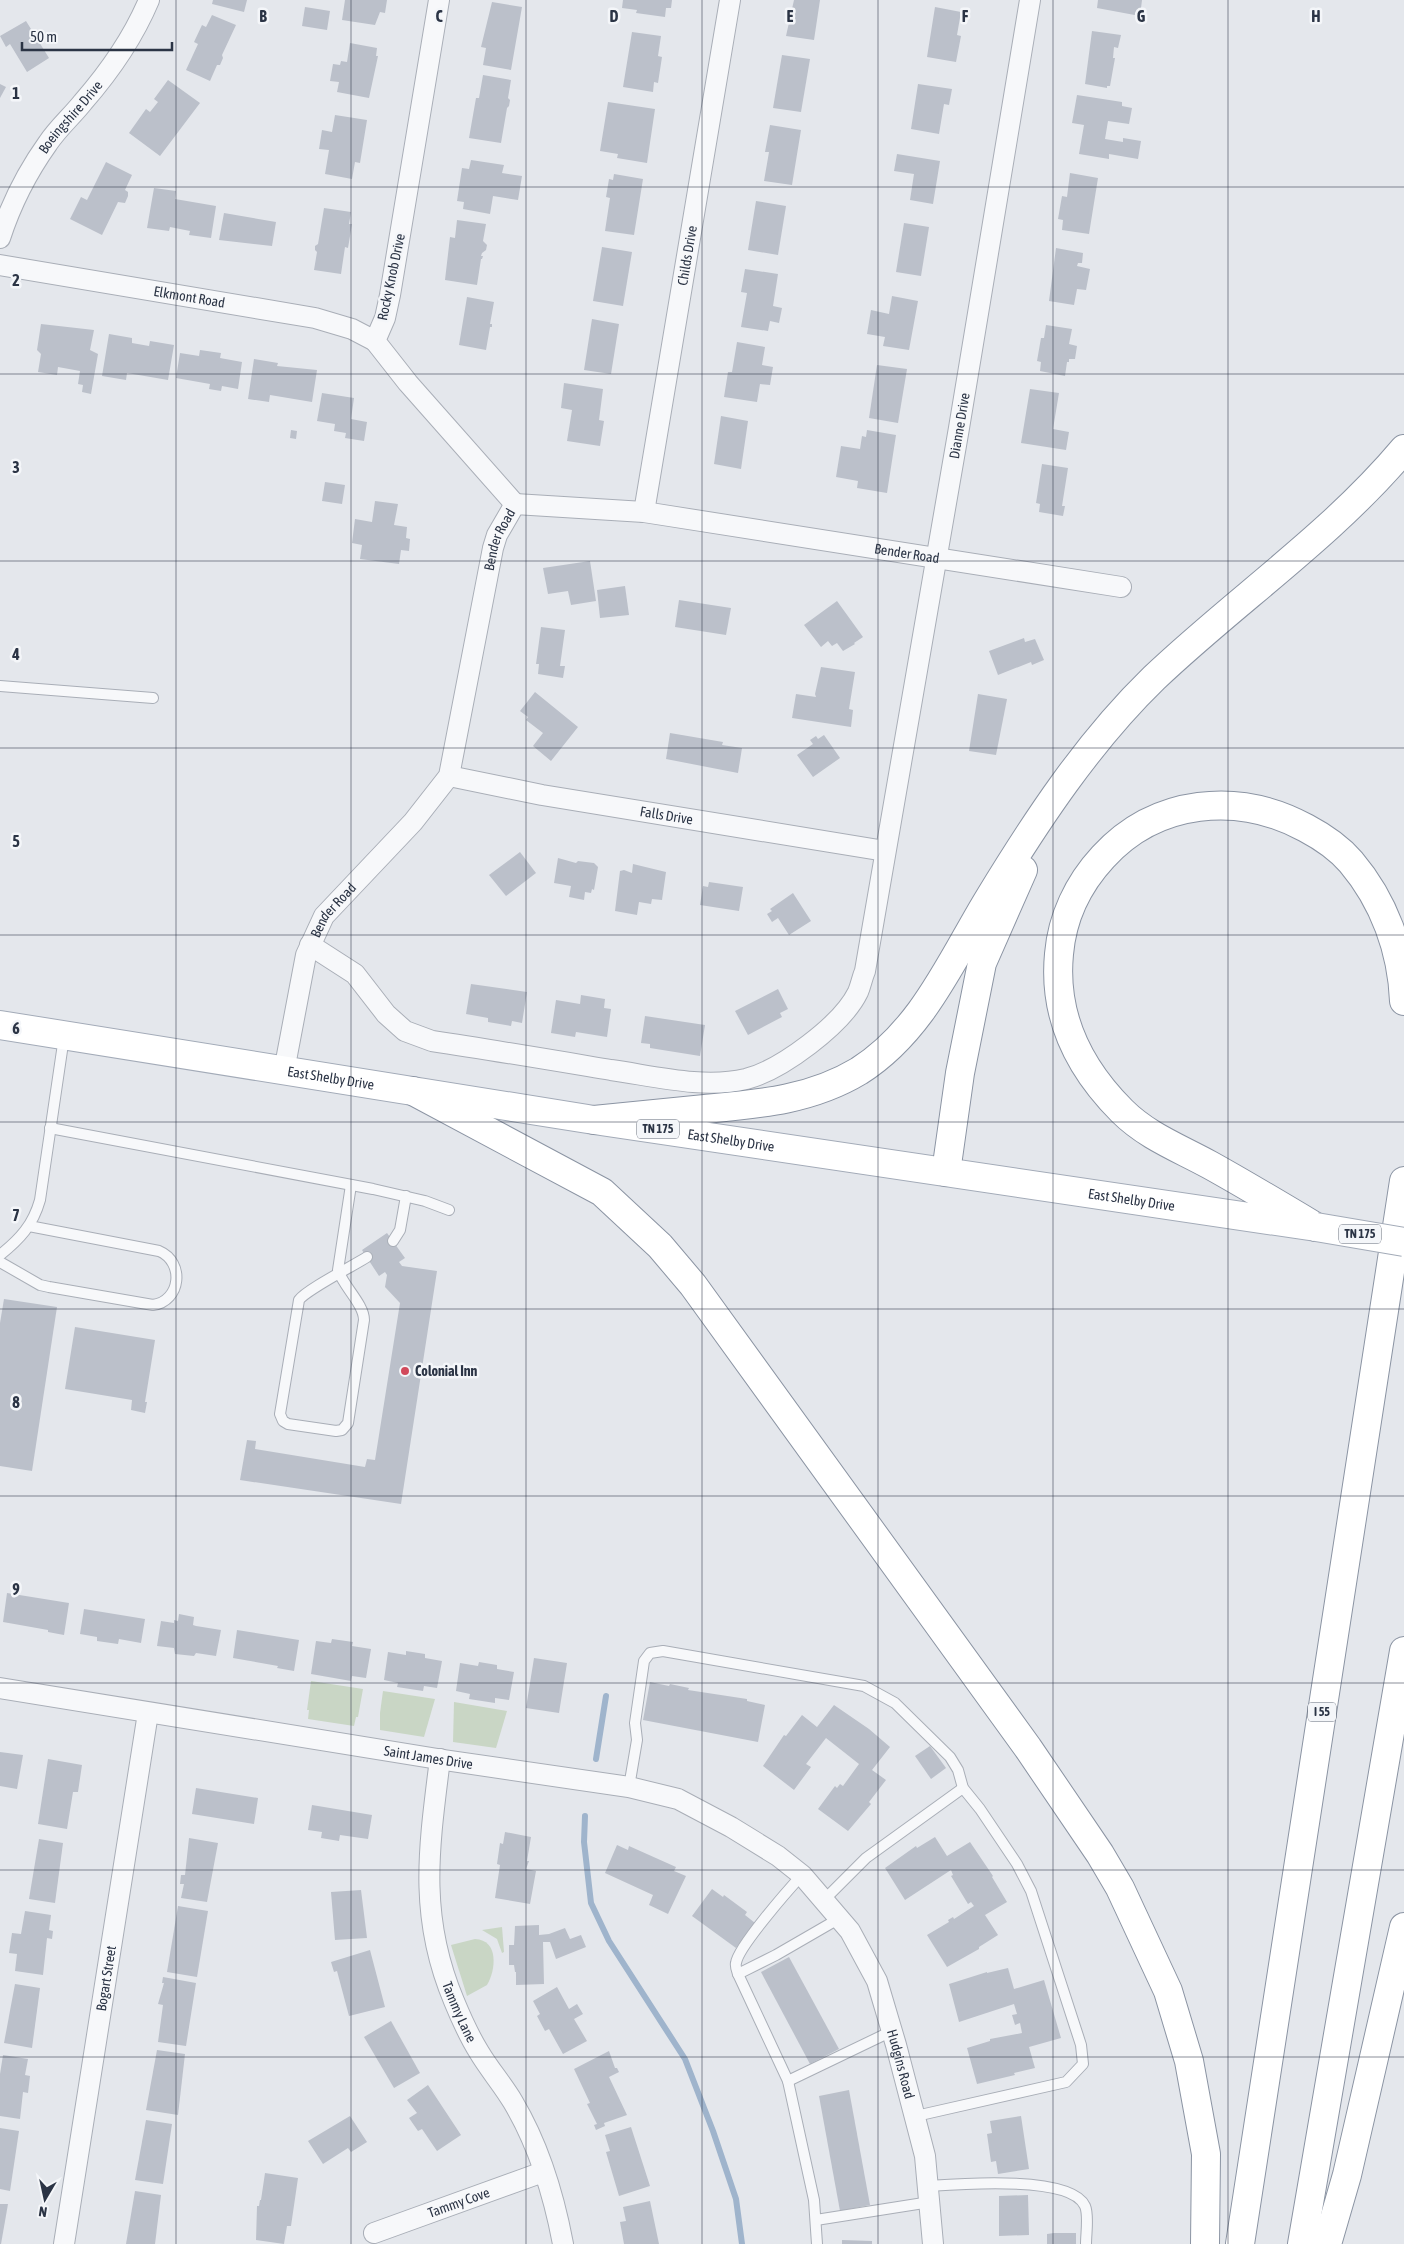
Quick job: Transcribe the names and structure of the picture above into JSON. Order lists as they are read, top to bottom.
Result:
{
  "streets": {
    "main road": ["East Shelby Drive", "TN 175", "I 55"],
    "street": [
      "Boeingshire Drive",
      "Childs Drive",
      "Rocky Knob Drive",
      "Elkmont Road",
      "Dianne Drive",
      "Bender Road",
      "Falls Drive",
      "Saint James Drive",
      "Bogart Street",
      "Tammy Lane",
      "Hudgins Road",
      "Tammy Cove"
    ]
  },
  "crossings": [
    ["Childs Drive", "Bender Road"],
    ["Rocky Knob Drive", "Elkmont Road"],
    ["Dianne Drive", "Bender Road"],
    ["Dianne Drive", "Falls Drive"],
    ["Bender Road", "Falls Drive"],
    ["Bender Road", "East Shelby Drive"],
    ["Saint James Drive", "Bogart Street"],
    ["Saint James Drive", "Tammy Lane"],
    ["Saint James Drive", "Hudgins Road"],
    ["Tammy Lane", "Tammy Cove"]
  ],
  "places": ["Colonial Inn"],
  "scale_bar": "50 m",
  "north": "bottom",
  "grid": {
    "columns": [
      "B",
      "C",
      "D",
      "E",
      "F",
      "G",
      "H"
    ],
    "rows": [
      "1",
      "2",
      "3",
      "4",
      "5",
      "6",
      "7",
      "8",
      "9"
    ]
  }
}
